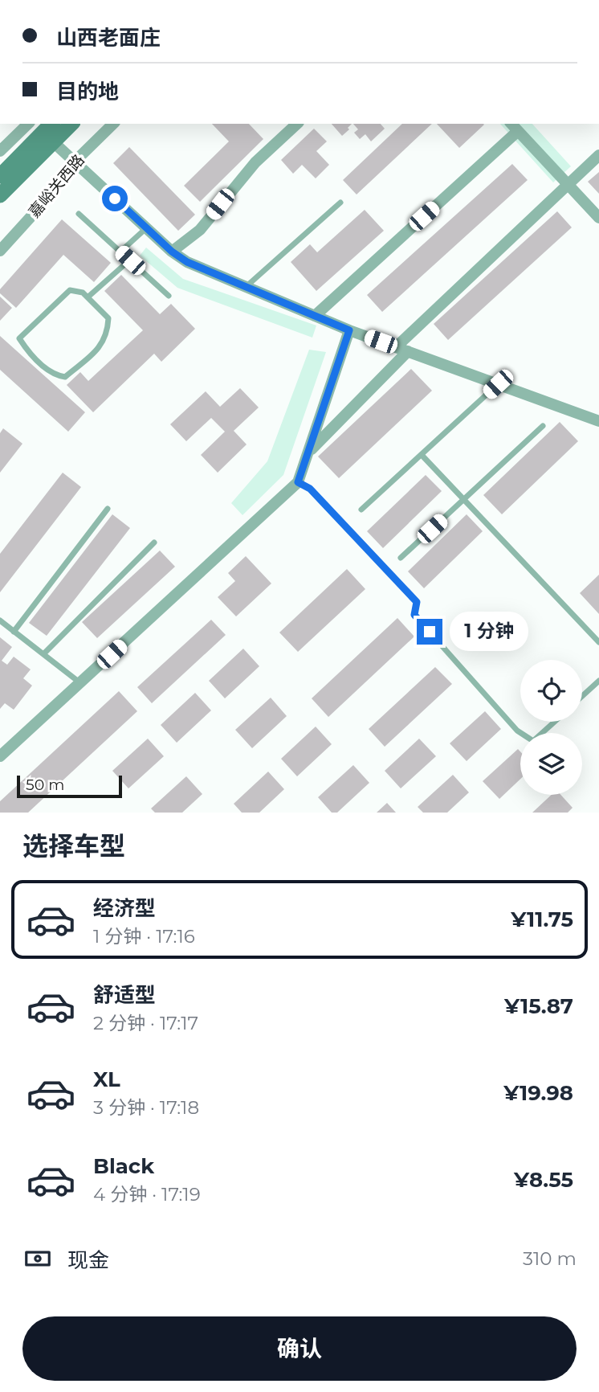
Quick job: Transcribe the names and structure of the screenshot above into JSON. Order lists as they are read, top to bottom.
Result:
{
  "streets": {
    "main road": ["嘉峪关西路"]
  },
  "scale_bar": "50 m",
  "page": {
    "banner": ["山西老面庄", "目的地"],
    "bubble": "1 分钟",
    "scale": "50 m",
    "heading": "选择车型",
    "list": [
      {
        "name": "经济型",
        "note": "1 分钟 · 17:16",
        "value": "¥11.75"
      },
      {
        "name": "舒适型",
        "note": "2 分钟 · 17:17",
        "value": "¥15.87"
      },
      {
        "name": "XL",
        "note": "3 分钟 · 17:18",
        "value": "¥19.98"
      },
      {
        "name": "Black",
        "note": "4 分钟 · 17:19",
        "value": "¥8.55"
      }
    ],
    "pay": ["现金", "310 m"],
    "buttons": "确认"
  }
}
